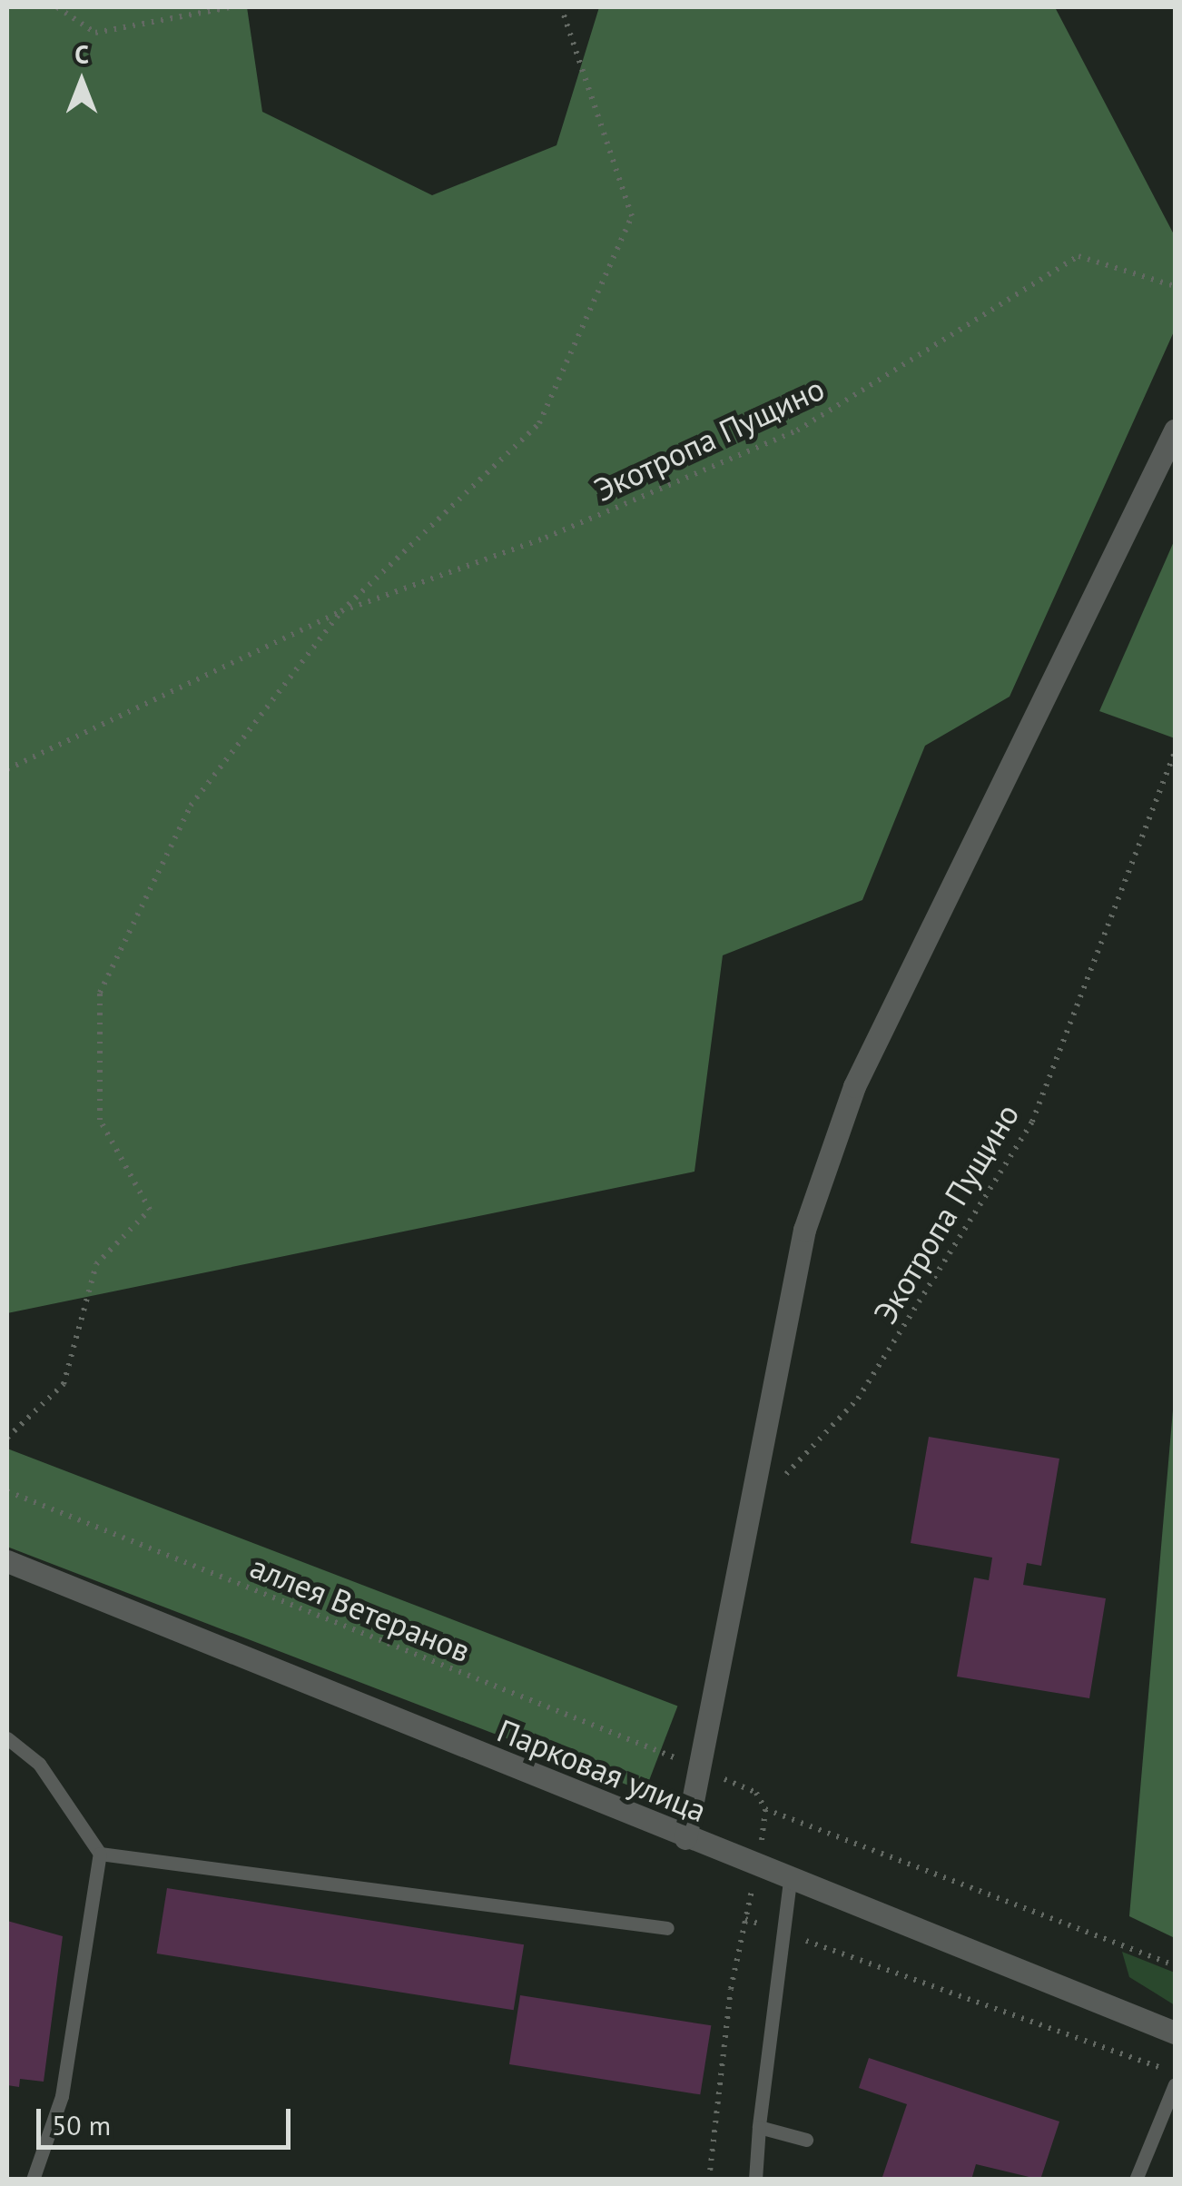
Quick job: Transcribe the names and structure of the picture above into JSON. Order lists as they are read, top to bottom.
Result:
{
  "streets": {
    "street": ["Парковая улица"],
    "path": ["Экотропа Пущино", "аллея Ветеранов"]
  },
  "scale_bar": "50 m",
  "north": "top"
}
